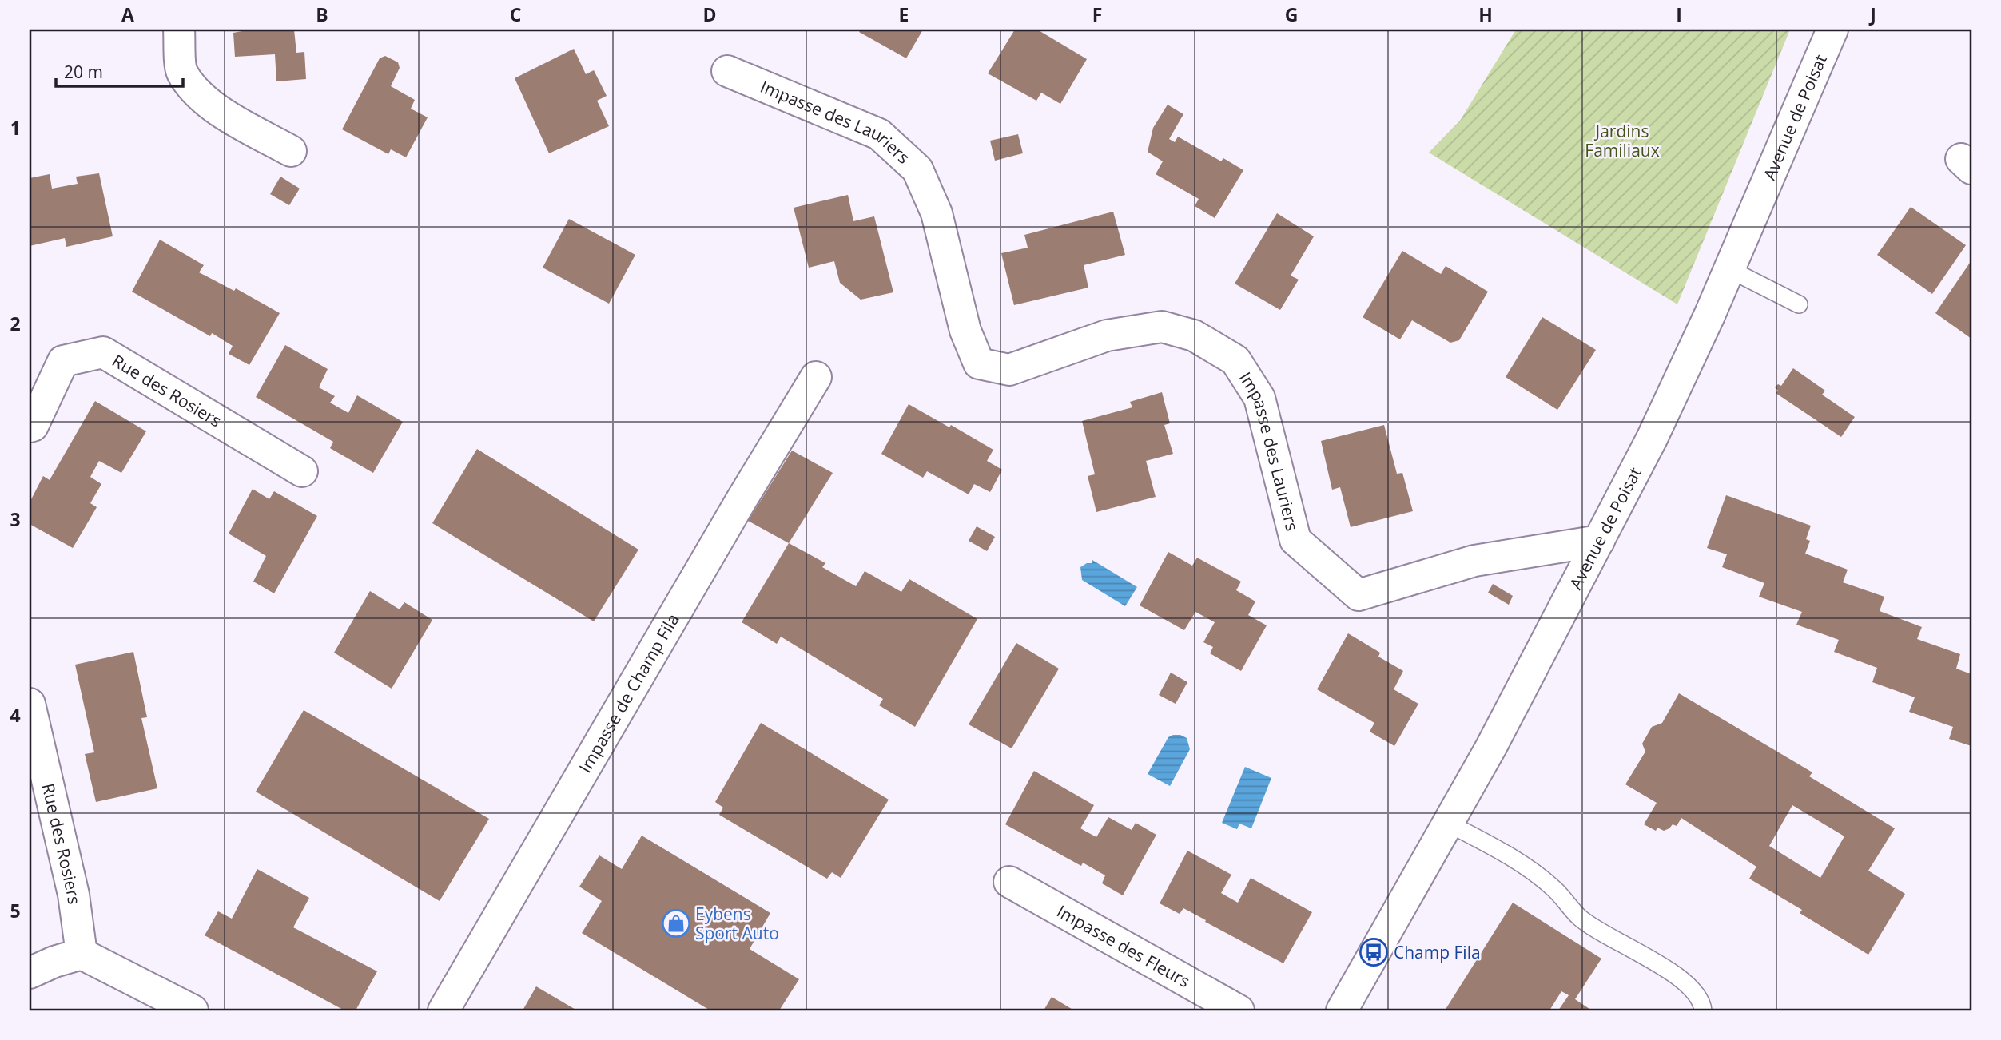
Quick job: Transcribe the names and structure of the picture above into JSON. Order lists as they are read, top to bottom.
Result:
{
  "streets": {
    "street": [
      "Avenue de Poisat",
      "Impasse des Lauriers",
      "Rue des Rosiers",
      "Impasse de Champ Fila",
      "Impasse des Fleurs"
    ]
  },
  "crossings": [
    ["Avenue de Poisat", "Impasse des Lauriers"]
  ],
  "parks": ["Jardins Familiaux"],
  "places": {
    "shop": ["Eybens Sport Auto"],
    "bus stop": ["Champ Fila"]
  },
  "scale_bar": "20 m",
  "grid": {
    "columns": [
      "A",
      "B",
      "C",
      "D",
      "E",
      "F",
      "G",
      "H",
      "I",
      "J"
    ],
    "rows": [
      "1",
      "2",
      "3",
      "4",
      "5"
    ]
  }
}
